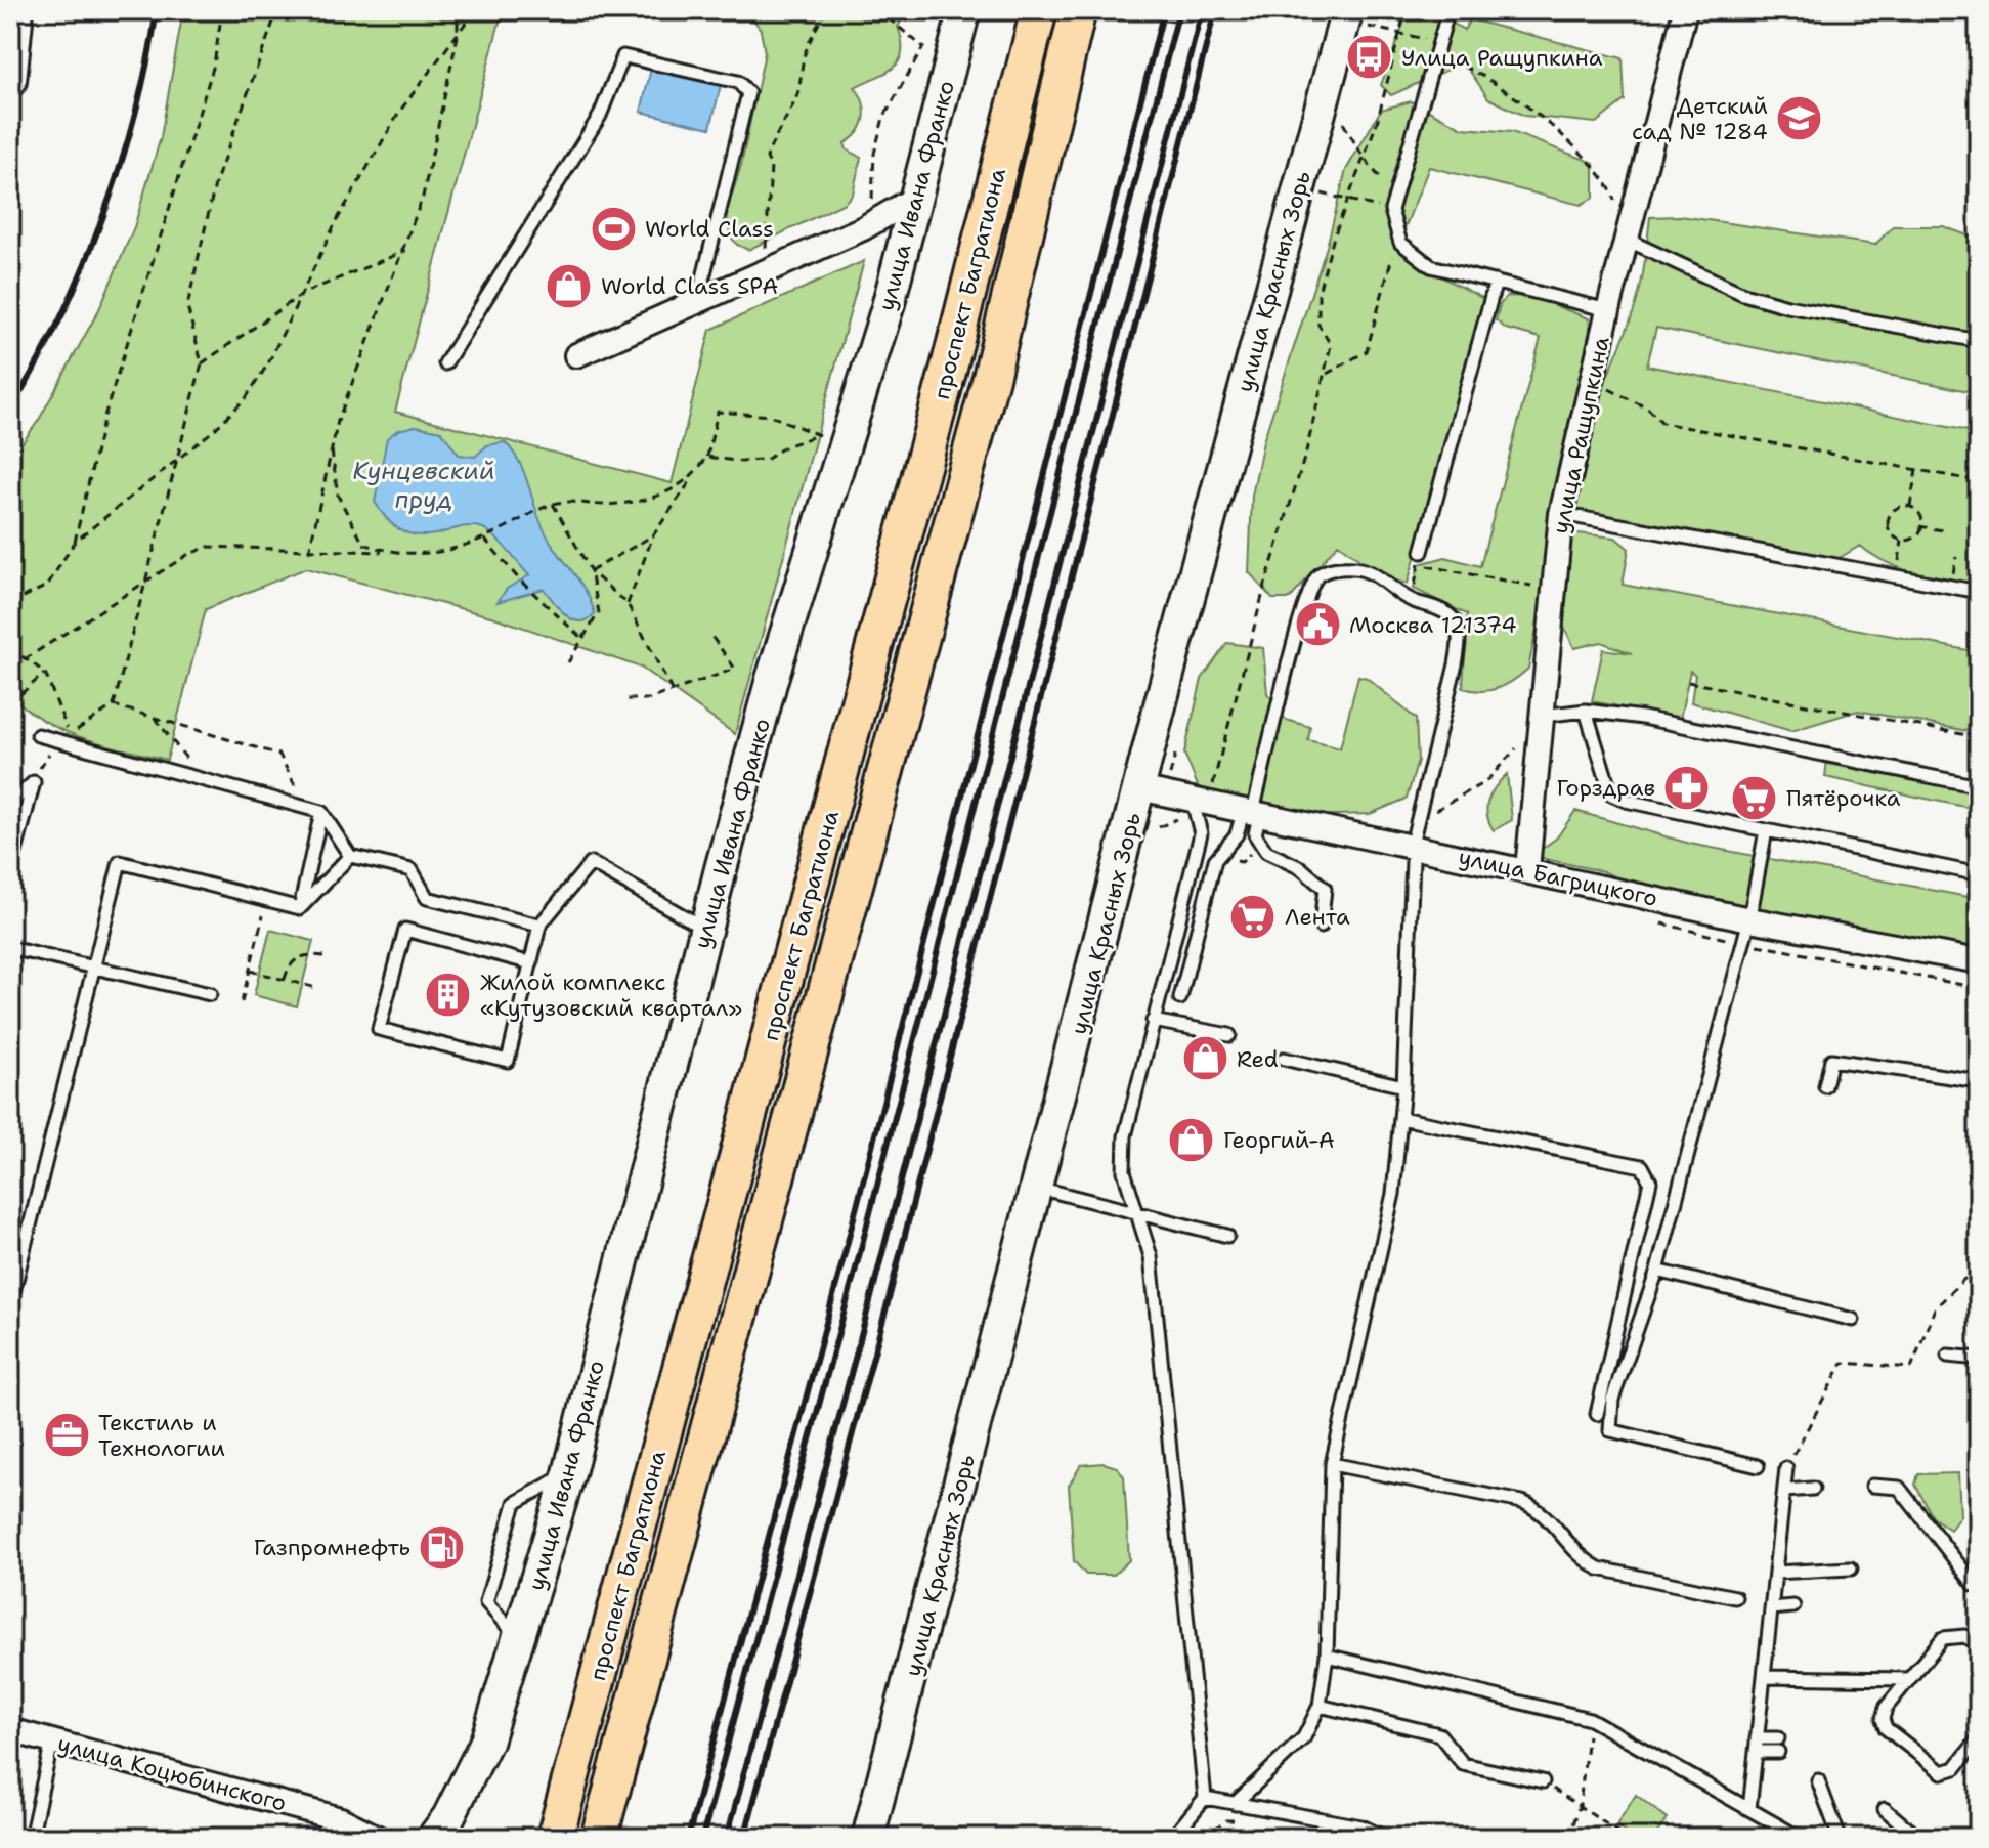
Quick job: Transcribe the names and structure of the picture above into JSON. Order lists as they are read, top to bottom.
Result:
{
  "streets": {
    "main road": ["проспект Багратиона"],
    "street": [
      "улица Ивана Франко",
      "улица Красных Зорь",
      "улица Ращупкина",
      "улица Багрицкого",
      "улица Коцюбинского"
    ]
  },
  "crossings": [
    ["улица Красных Зорь", "улица Багрицкого"],
    ["улица Ращупкина", "улица Багрицкого"]
  ],
  "water": ["Кунцевский пруд"],
  "places": {
    "bus stop": ["Улица Ращупкина"],
    "school or university": ["Детский сад № 1284"],
    "sports": ["World Class"],
    "shop": ["World Class SPA", "Red", "Георгий-А"],
    "public building": ["Москва 121374"],
    "pharmacy": ["Горздрав"],
    "supermarket": ["Пятёрочка", "Лента"],
    "building": ["Жилой комплекс «Кутузовский квартал»"],
    "office": ["Текстиль и Технологии"],
    "fuel station": ["Газпромнефть"]
  }
}
